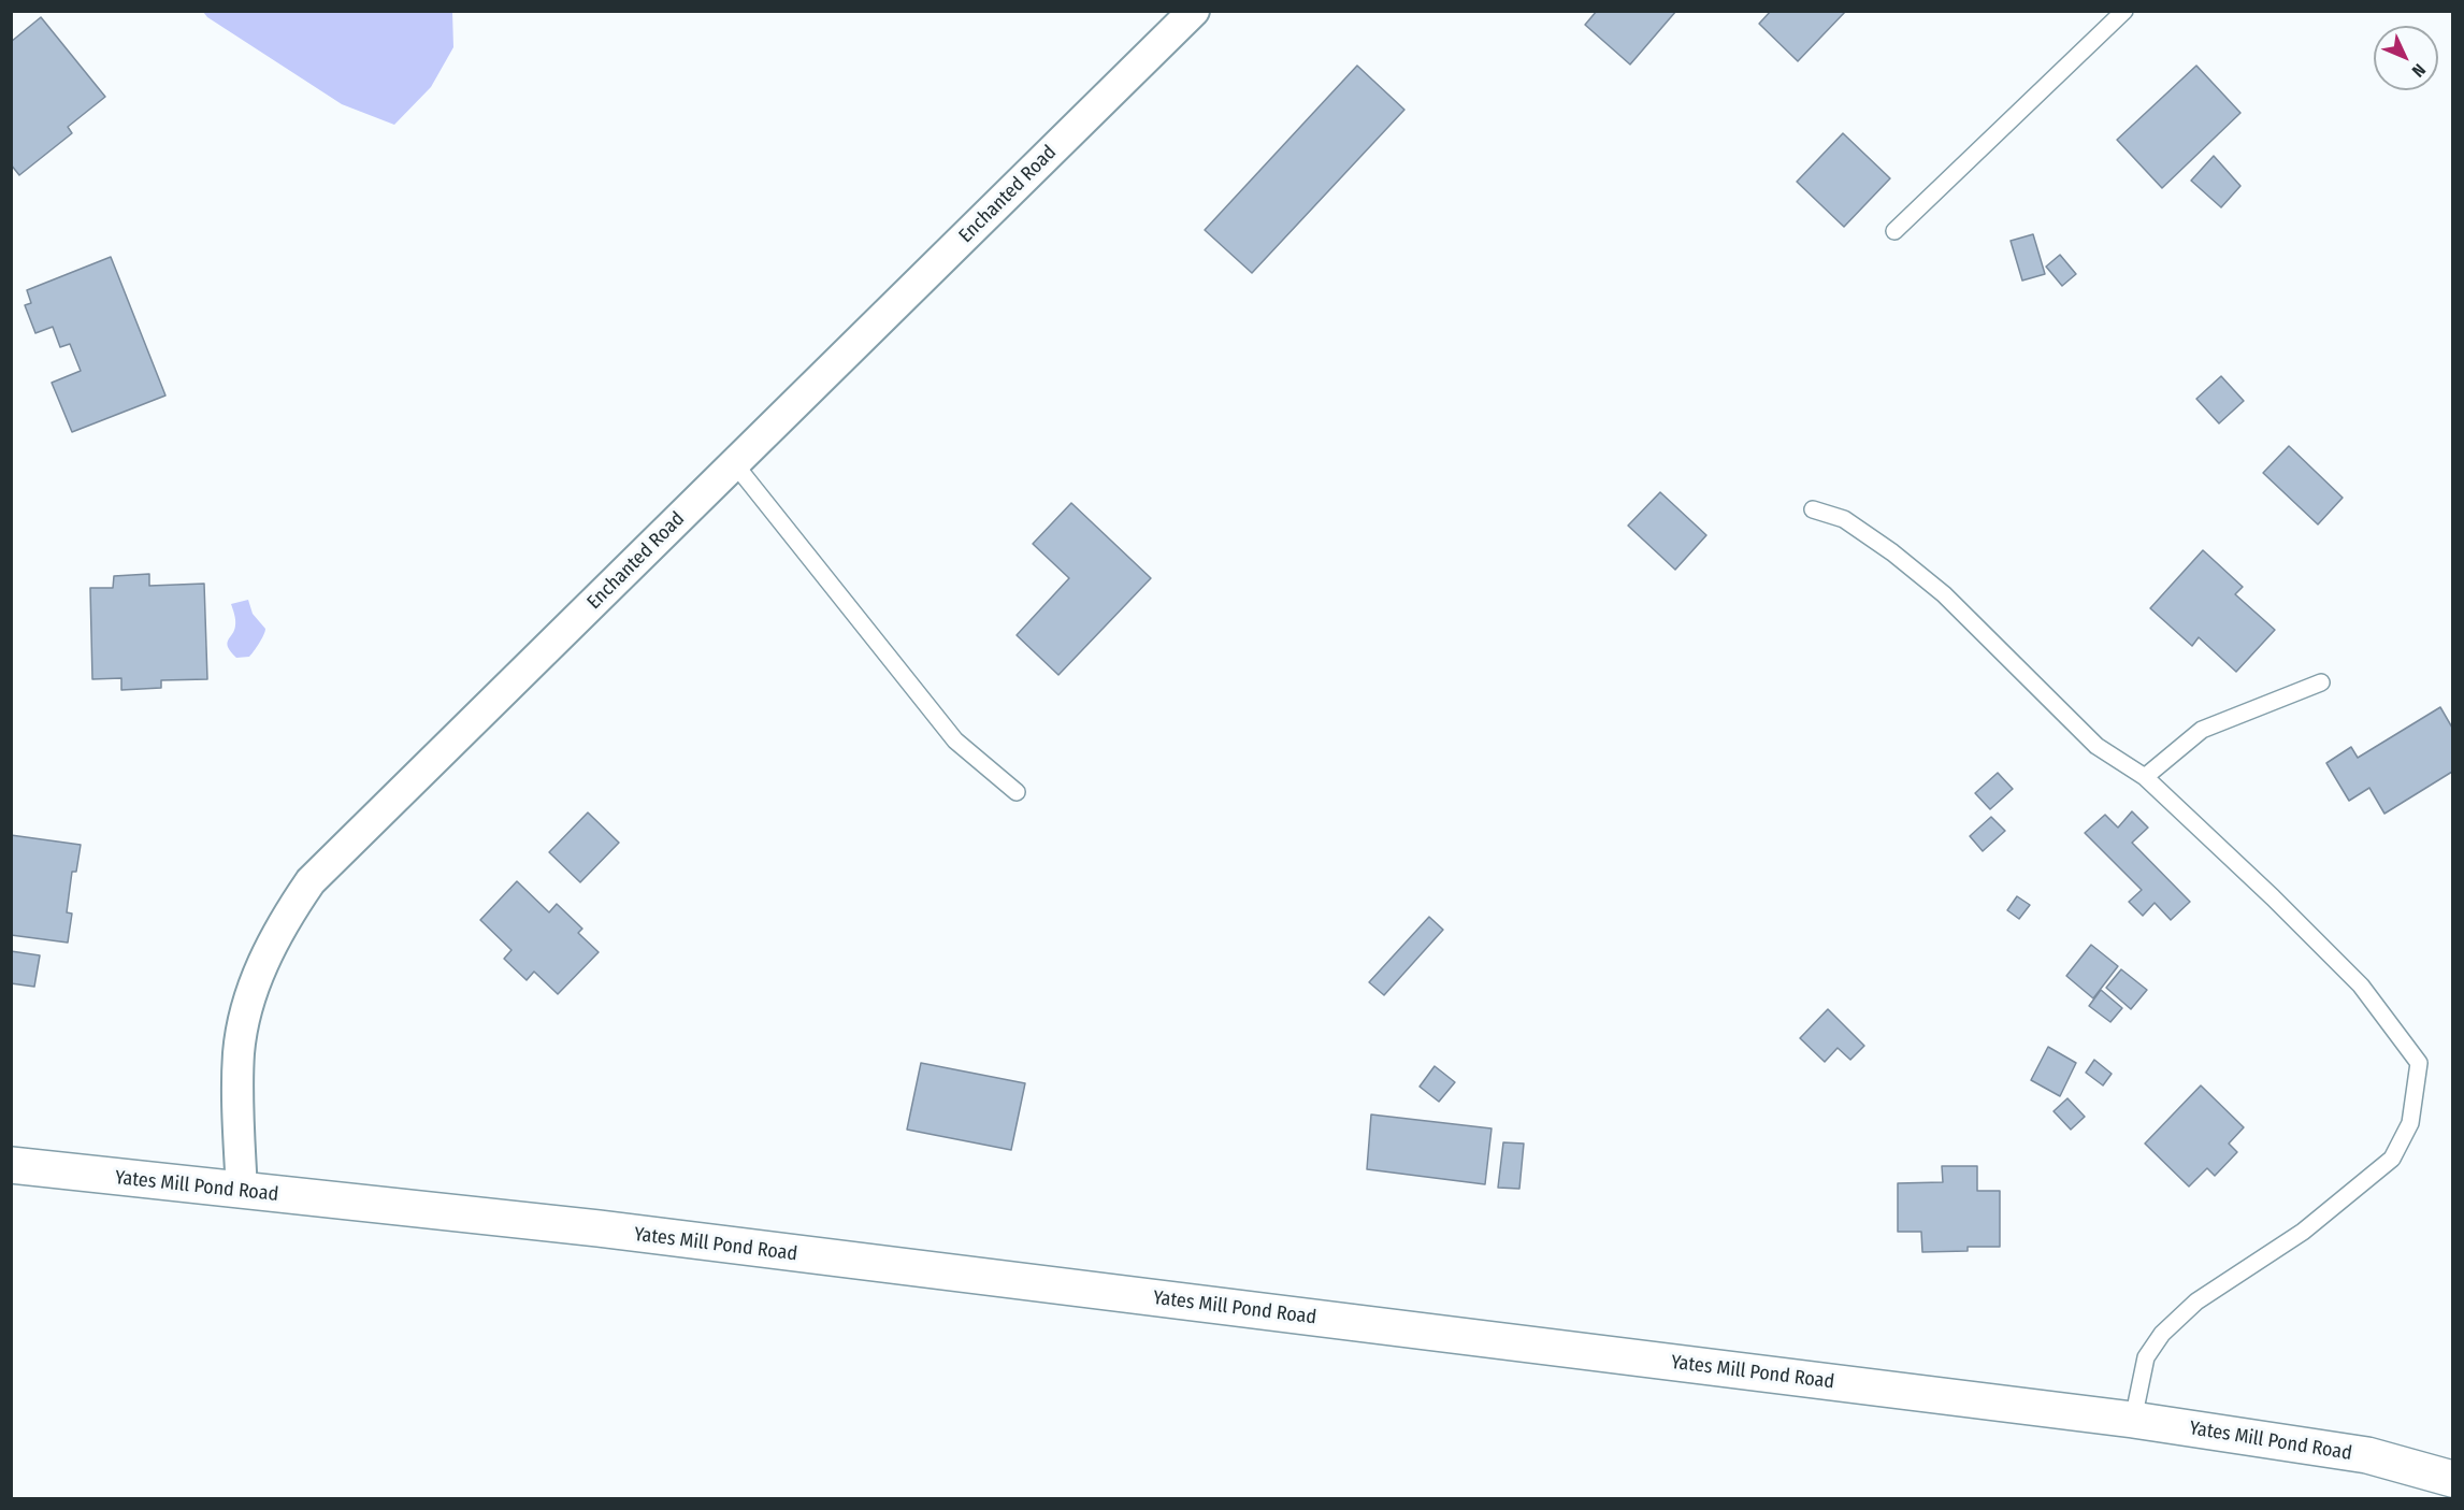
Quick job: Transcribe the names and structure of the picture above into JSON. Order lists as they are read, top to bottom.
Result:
{
  "streets": {
    "street": ["Enchanted Road", "Yates Mill Pond Road"]
  },
  "crossings": [
    ["Enchanted Road", "Yates Mill Pond Road"]
  ],
  "north": "bottom right"
}
